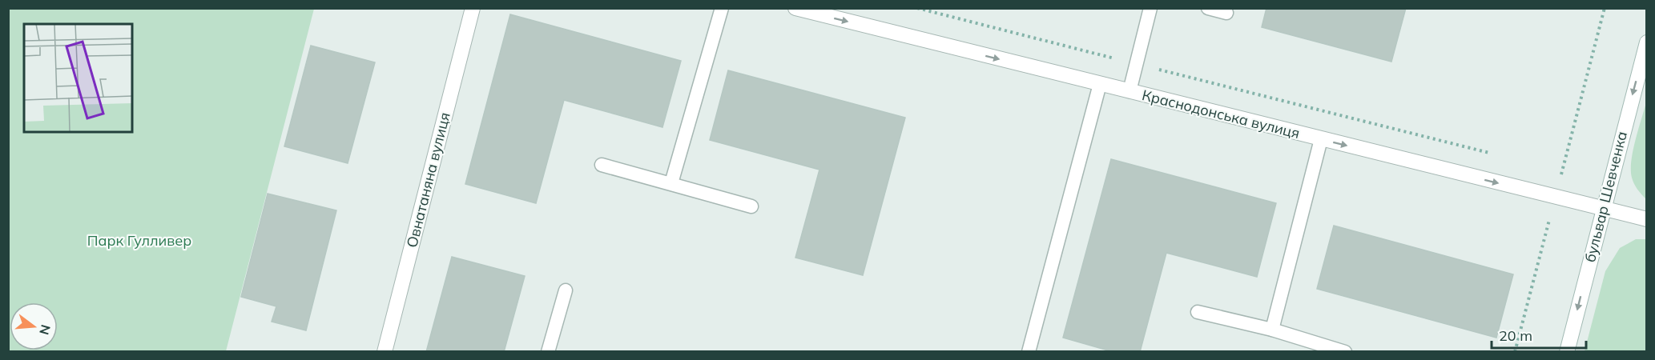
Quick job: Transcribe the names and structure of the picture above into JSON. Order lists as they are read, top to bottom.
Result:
{
  "streets": {
    "street": ["Краснодонська вулиця", "Овнатаняна вулиця", "бульвар Шевченка"]
  },
  "crossings": [
    ["Краснодонська вулиця", "бульвар Шевченка"]
  ],
  "one_way": ["Краснодонська вулиця", "бульвар Шевченка"],
  "parks": ["Парк Гулливер"],
  "scale_bar": "20 m",
  "north": "right"
}
